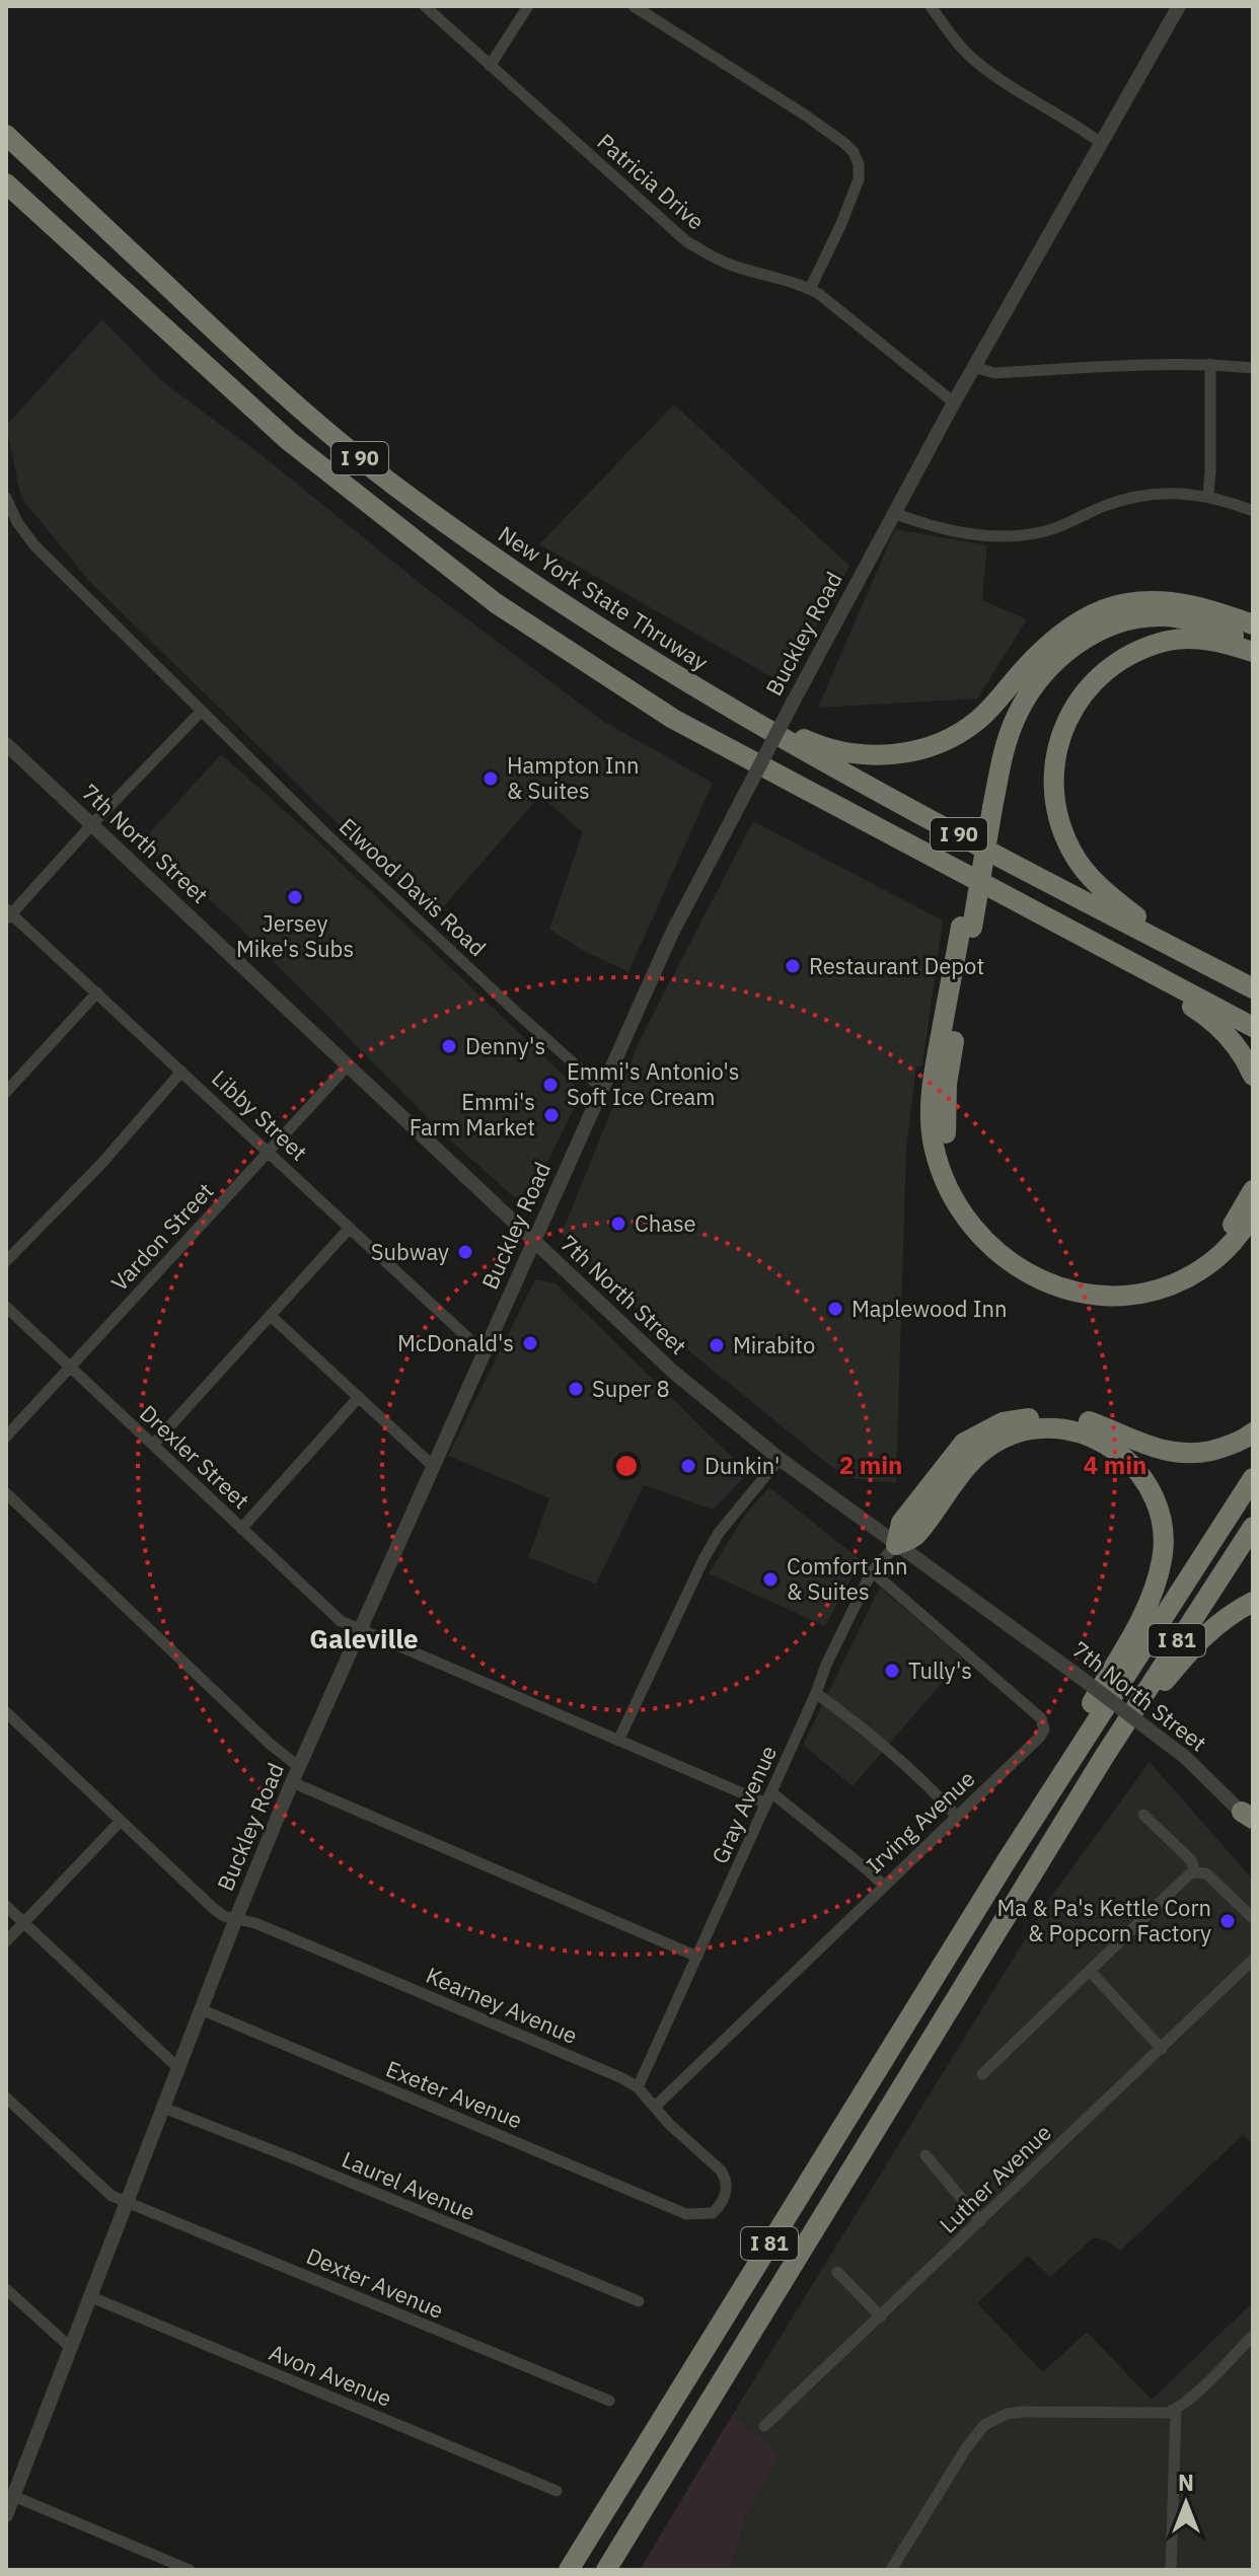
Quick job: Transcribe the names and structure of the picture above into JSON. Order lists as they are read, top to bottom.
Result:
{
  "streets": {
    "highway": ["I 90", "New York State Thruway", "I 81"],
    "street": [
      "Patricia Drive",
      "Buckley Road",
      "7th North Street",
      "Elwood Davis Road",
      "Libby Street",
      "Vardon Street",
      "Drexler Street",
      "Gray Avenue",
      "Irving Avenue",
      "Kearney Avenue",
      "Exeter Avenue",
      "Luther Avenue",
      "Laurel Avenue",
      "Dexter Avenue",
      "Avon Avenue"
    ]
  },
  "crossings": [
    ["Patricia Drive", "Buckley Road"],
    ["Buckley Road", "7th North Street"],
    ["Buckley Road", "Elwood Davis Road"],
    ["Buckley Road", "Libby Street"],
    ["Buckley Road", "Drexler Street"],
    ["Buckley Road", "Kearney Avenue"],
    ["Buckley Road", "Exeter Avenue"],
    ["Buckley Road", "Laurel Avenue"],
    ["Buckley Road", "Dexter Avenue"],
    ["Buckley Road", "Avon Avenue"],
    ["7th North Street", "Vardon Street"],
    ["7th North Street", "Gray Avenue"],
    ["Libby Street", "Vardon Street"],
    ["Vardon Street", "Drexler Street"],
    ["Drexler Street", "Gray Avenue"],
    ["Drexler Street", "Irving Avenue"],
    ["Gray Avenue", "Irving Avenue"],
    ["Gray Avenue", "Kearney Avenue"],
    ["Irving Avenue", "Kearney Avenue"],
    ["Kearney Avenue", "Exeter Avenue"]
  ],
  "districts": ["Galeville"],
  "places": [
    "Hampton Inn & Suites",
    "Jersey Mike's Subs",
    "Restaurant Depot",
    "Denny's",
    "Emmi's Antonio's Soft Ice Cream",
    "Emmi's Farm Market",
    "Chase",
    "Subway",
    "Maplewood Inn",
    "McDonald's",
    "Mirabito",
    "Super 8",
    "Dunkin'",
    "Comfort Inn & Suites",
    "Tully's",
    "Ma & Pa's Kettle Corn & Popcorn Factory"
  ],
  "north": "top",
  "rings": ["2 min", "4 min"]
}
